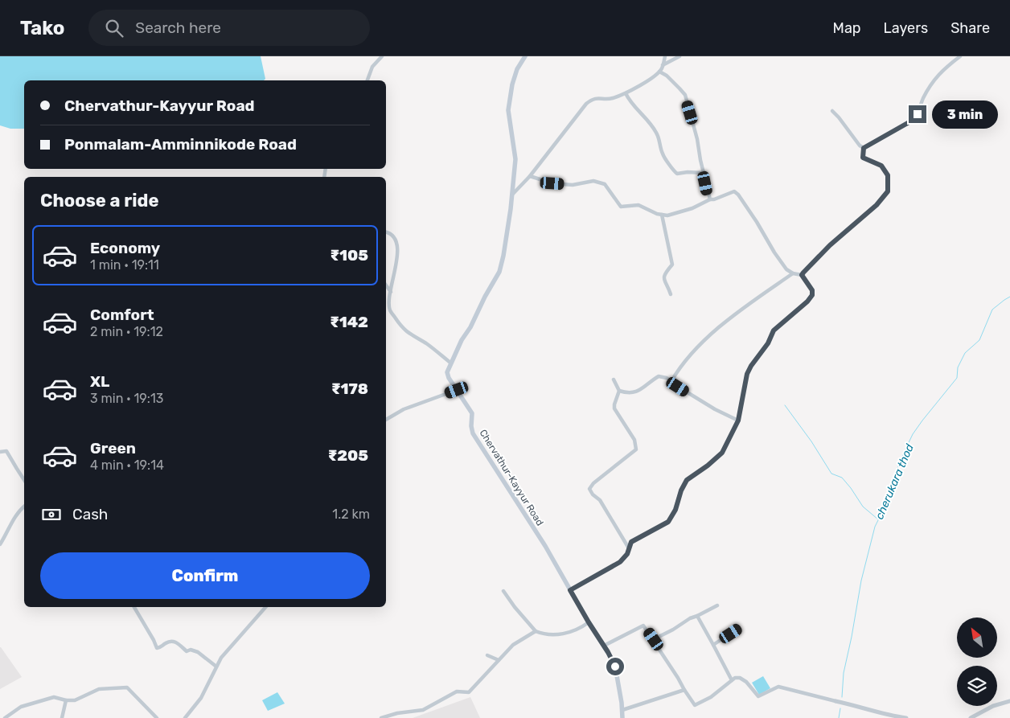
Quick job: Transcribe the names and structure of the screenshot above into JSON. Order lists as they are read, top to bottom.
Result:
{
  "streets": {
    "main road": ["Chervathur-Kayyur Road"]
  },
  "water": ["cherukara thod"],
  "north": "top left",
  "page": {
    "header": "Tako",
    "search": "Search here",
    "nav": ["Map", "Layers", "Share"],
    "banner": ["Chervathur-Kayyur Road", "Ponmalam-Amminnikode Road"],
    "bubble": "3 min",
    "heading": "Choose a ride",
    "list": [
      {
        "name": "Economy",
        "note": "1 min · 19:11",
        "value": "₹105"
      },
      {
        "name": "Comfort",
        "note": "2 min · 19:12",
        "value": "₹142"
      },
      {
        "name": "XL",
        "note": "3 min · 19:13",
        "value": "₹178"
      },
      {
        "name": "Green",
        "note": "4 min · 19:14",
        "value": "₹205"
      }
    ],
    "pay": ["Cash", "1.2 km"],
    "buttons": "Confirm"
  }
}
